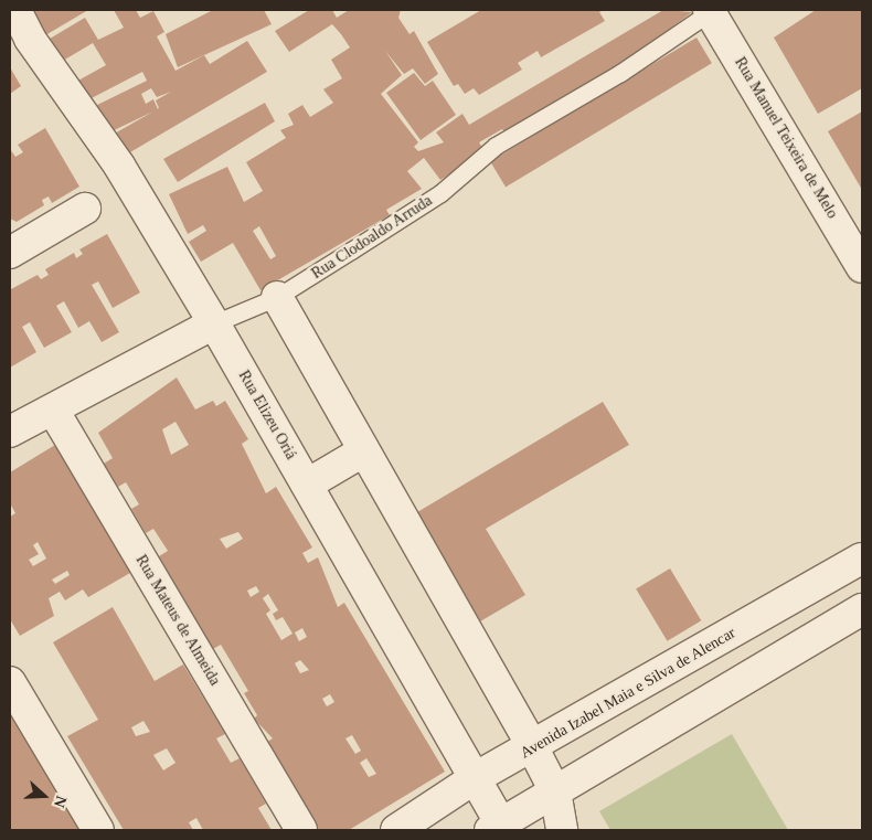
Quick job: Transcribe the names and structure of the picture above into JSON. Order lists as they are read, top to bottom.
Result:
{
  "streets": {
    "street": [
      "Rua Manuel Teixeira de Melo",
      "Rua Clodoaldo Arruda",
      "Rua Elizeu Oriá",
      "Rua Mateus de Almeida",
      "Avenida Izabel Maia e Silva de Alencar"
    ]
  },
  "crossings": [
    ["Rua Manuel Teixeira de Melo", "Rua Clodoaldo Arruda"],
    ["Rua Clodoaldo Arruda", "Rua Elizeu Oriá"],
    ["Rua Clodoaldo Arruda", "Rua Mateus de Almeida"],
    ["Rua Elizeu Oriá", "Avenida Izabel Maia e Silva de Alencar"]
  ],
  "north": "right"
}
